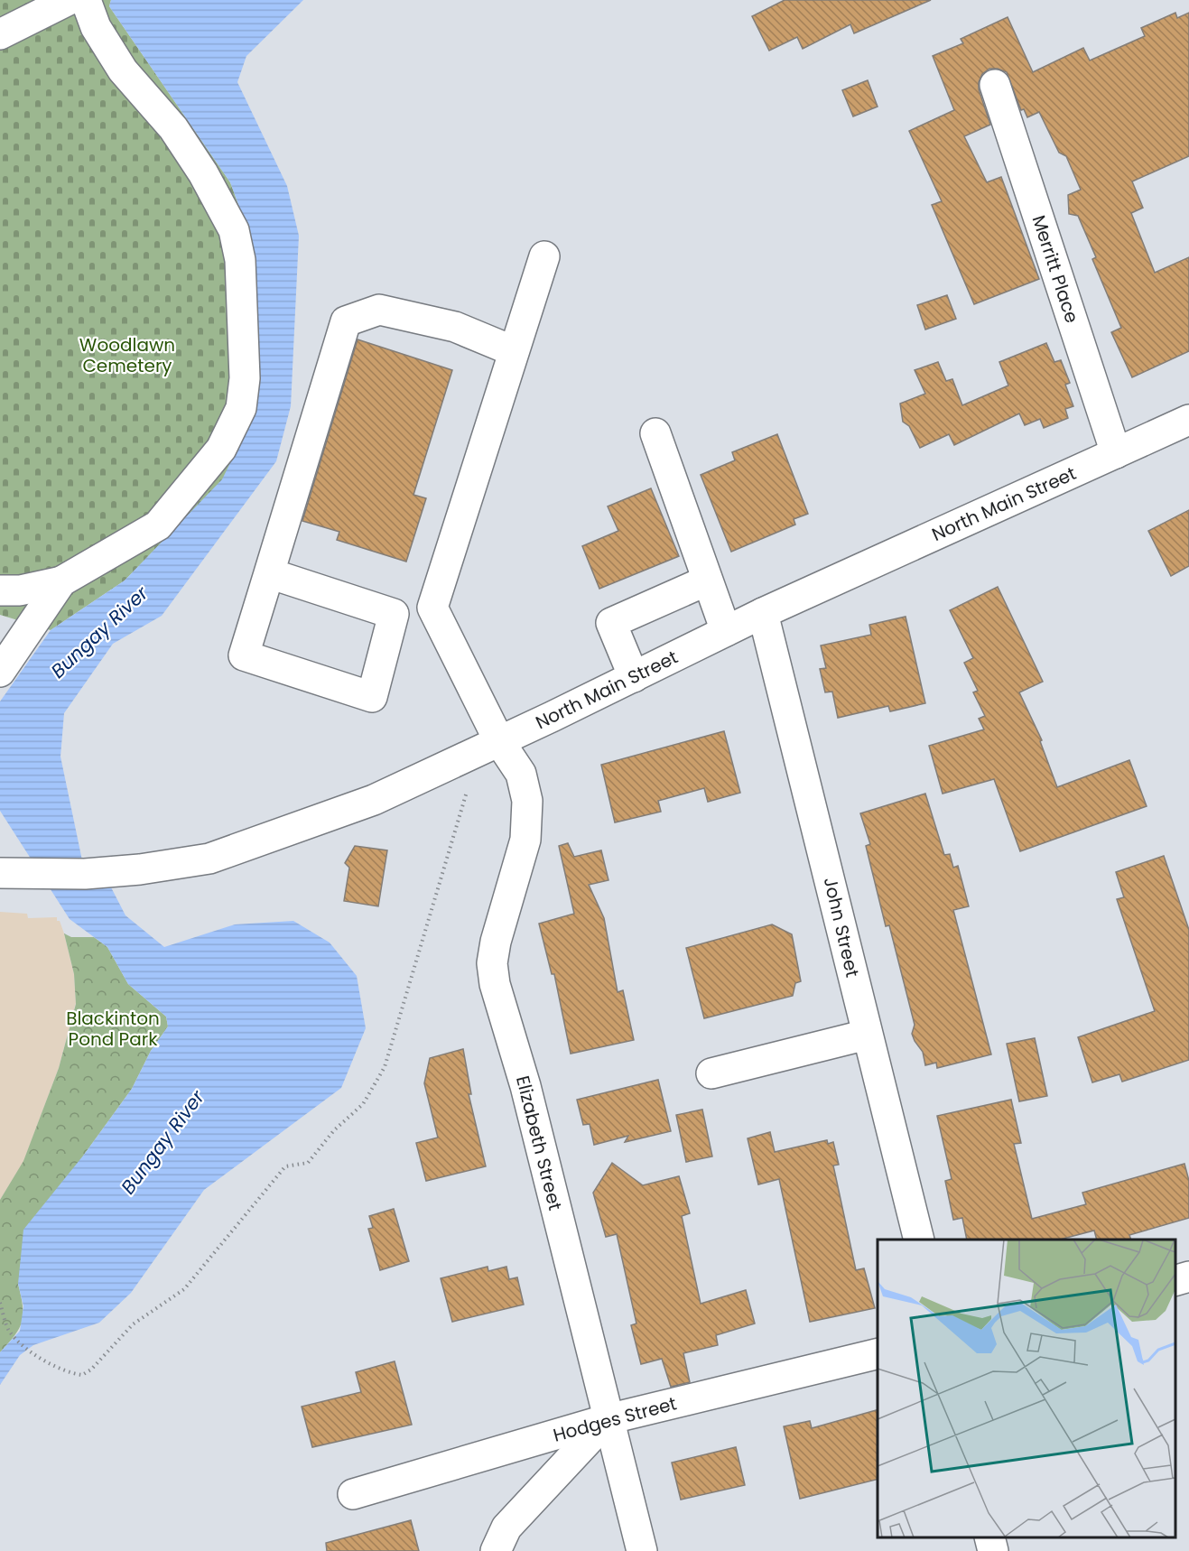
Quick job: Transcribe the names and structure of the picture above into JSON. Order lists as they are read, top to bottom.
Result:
{
  "streets": {
    "street": [
      "Merritt Place",
      "North Main Street",
      "John Street",
      "Elizabeth Street",
      "Hodges Street"
    ]
  },
  "crossings": [
    ["Merritt Place", "North Main Street"],
    ["North Main Street", "John Street"],
    ["North Main Street", "Elizabeth Street"],
    ["Elizabeth Street", "Hodges Street"]
  ],
  "water": ["Bungay River"],
  "parks": ["Woodlawn Cemetery", "Blackinton Pond Park"]
}
